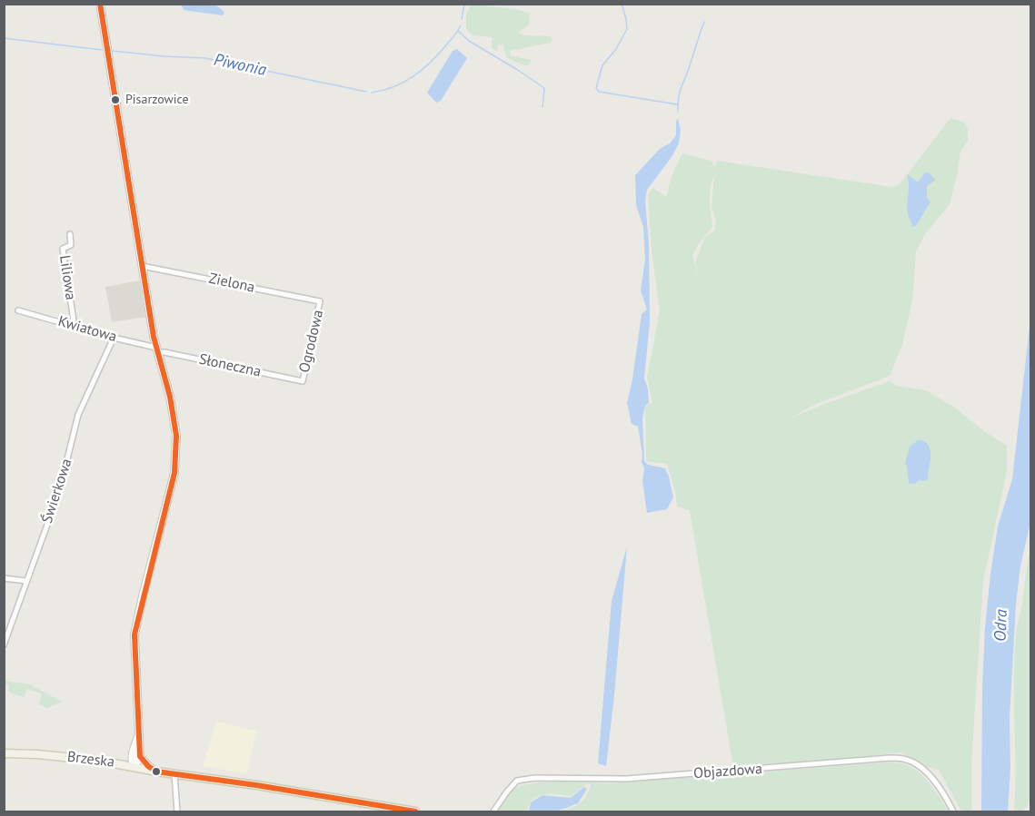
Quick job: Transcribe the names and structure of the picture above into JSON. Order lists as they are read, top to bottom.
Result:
{
  "streets": {
    "main road": ["Brzeska"],
    "street": [
      "Liliowa",
      "Zielona",
      "Kwiatowa",
      "Ogrodowa",
      "Słoneczna",
      "Świerkowa",
      "Objazdowa"
    ]
  },
  "crossings": [
    ["Liliowa", "Kwiatowa"],
    ["Zielona", "Ogrodowa"],
    ["Kwiatowa", "Słoneczna"],
    ["Kwiatowa", "Świerkowa"],
    ["Ogrodowa", "Słoneczna"]
  ],
  "water": ["Piwonia", "Odra"],
  "places": ["Pisarzowice"]
}
